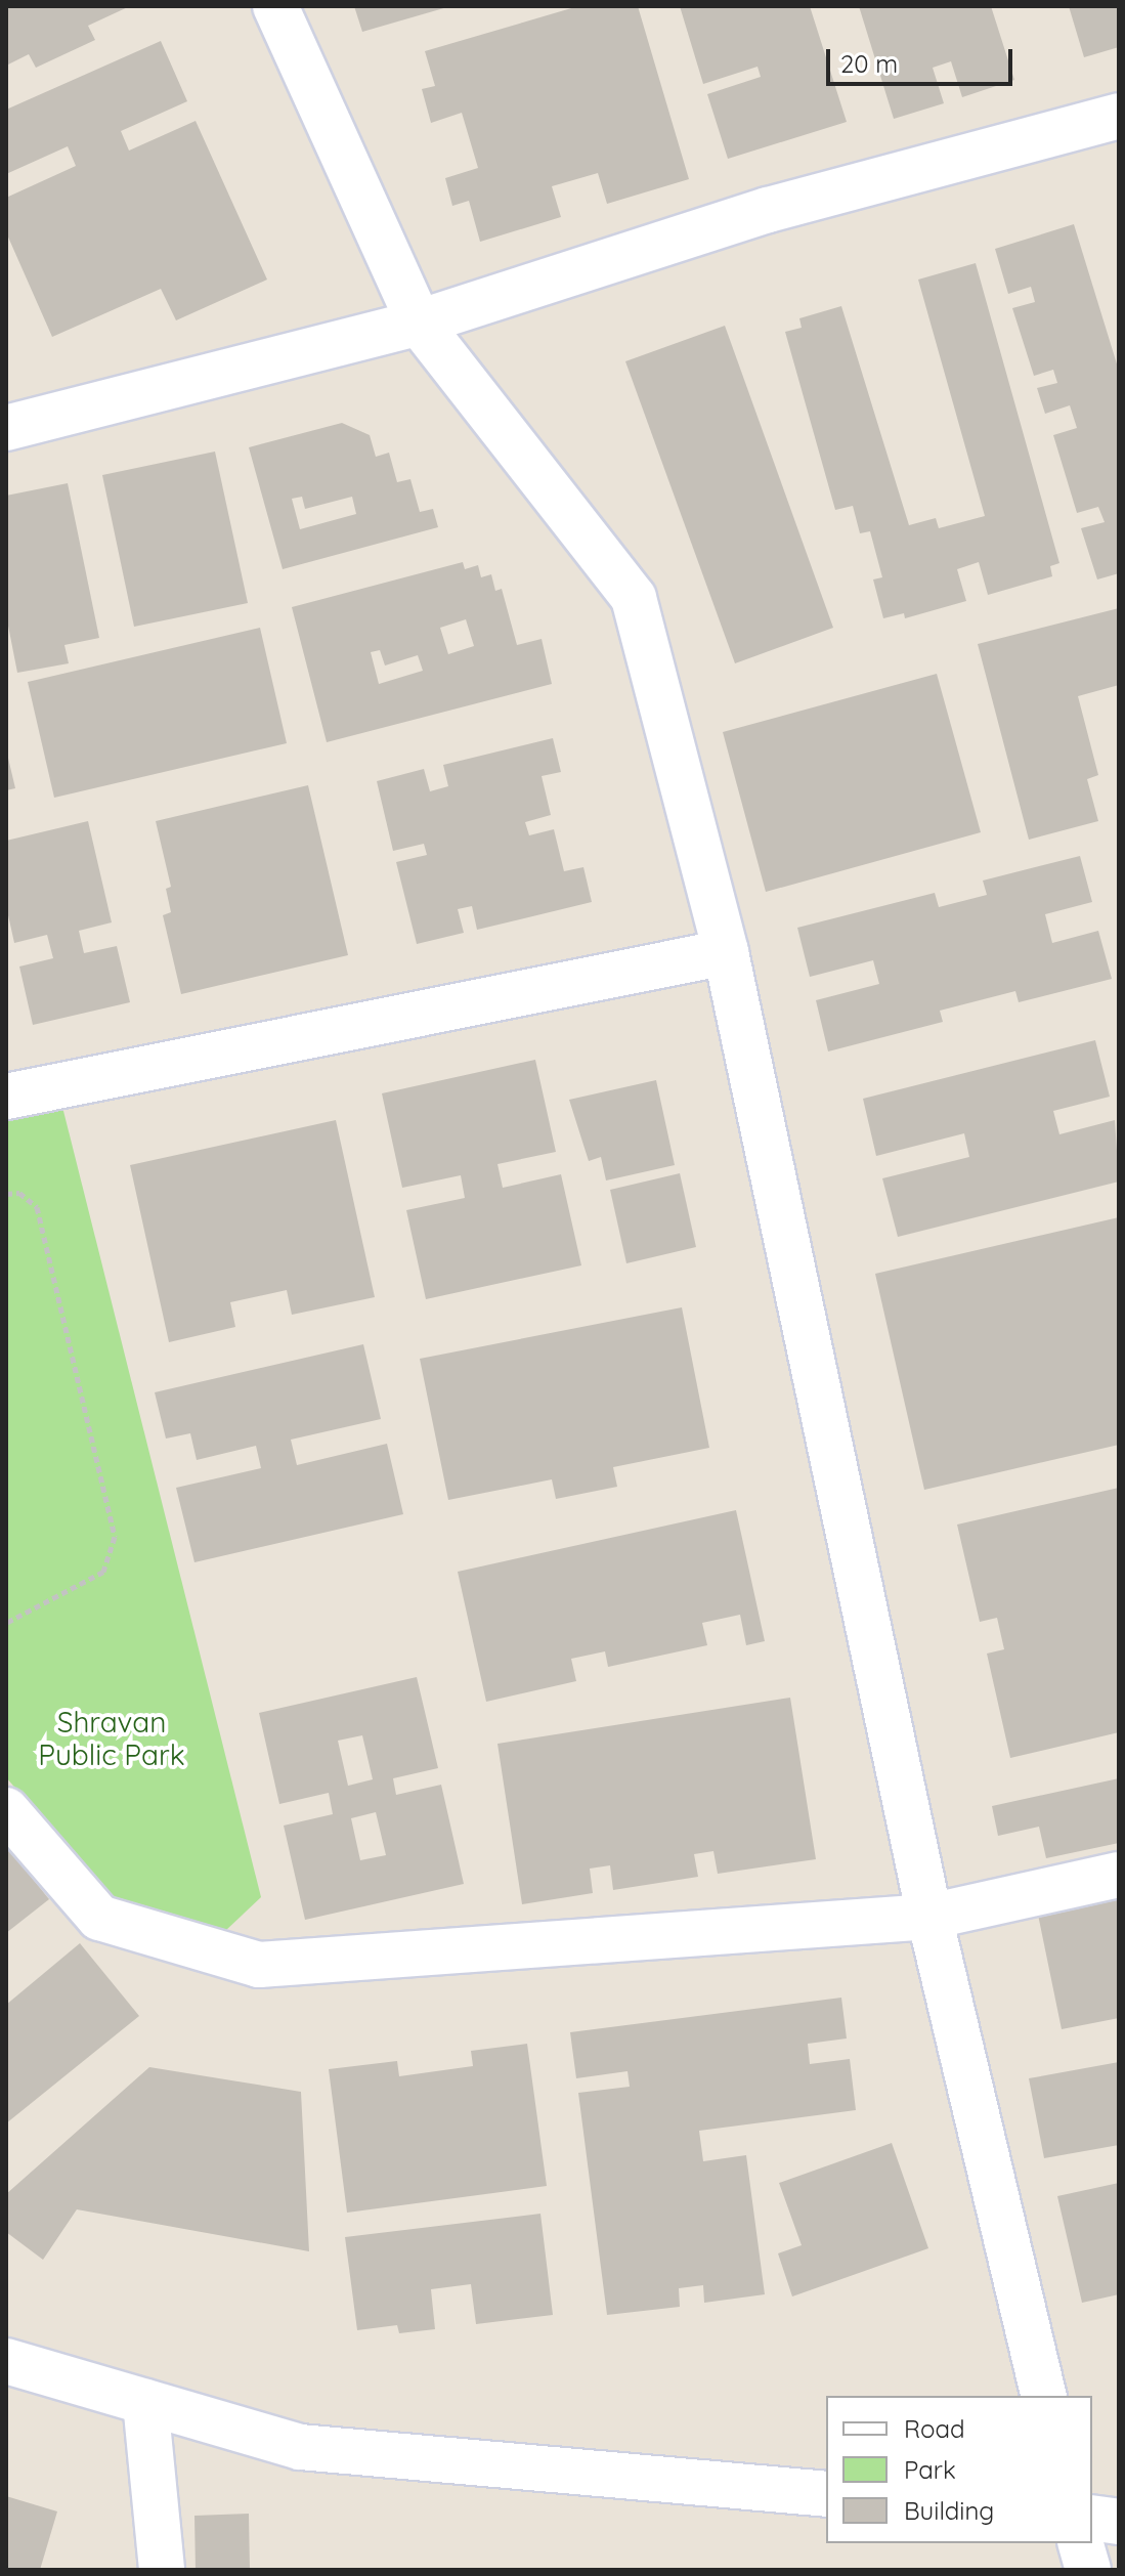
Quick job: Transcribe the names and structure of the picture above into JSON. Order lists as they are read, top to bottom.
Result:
{
  "parks": ["Shravan Public Park"],
  "legend": ["Road", "Park", "Building"],
  "scale_bar": "20 m"
}
